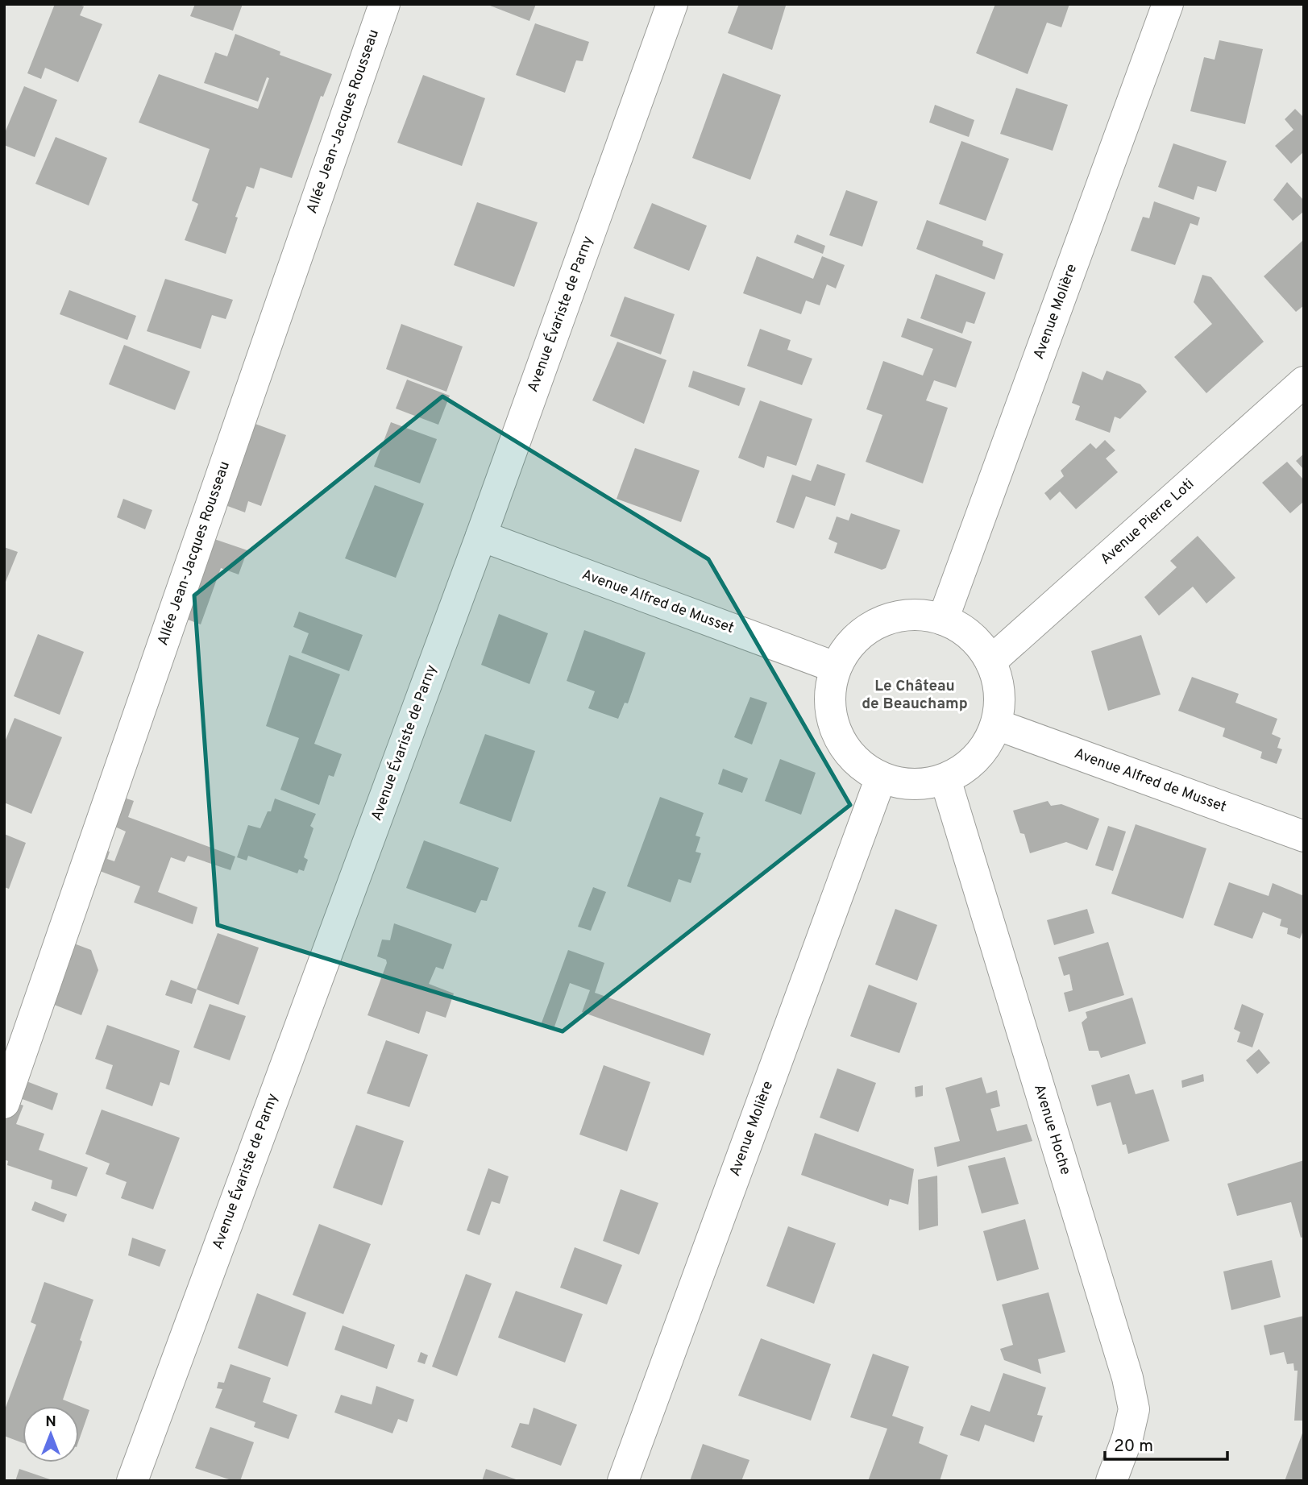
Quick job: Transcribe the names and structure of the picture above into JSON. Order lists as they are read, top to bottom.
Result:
{
  "streets": {
    "street": [
      "Allée Jean-Jacques Rousseau",
      "Avenue Molière",
      "Avenue Évariste de Parny",
      "Avenue Pierre Loti",
      "Avenue Alfred de Musset",
      "Avenue Hoche"
    ]
  },
  "crossings": [
    ["Avenue Molière", "Avenue Pierre Loti"],
    ["Avenue Molière", "Avenue Alfred de Musset"],
    ["Avenue Molière", "Avenue Hoche"],
    ["Avenue Évariste de Parny", "Avenue Alfred de Musset"],
    ["Avenue Pierre Loti", "Avenue Alfred de Musset"],
    ["Avenue Pierre Loti", "Avenue Hoche"],
    ["Avenue Alfred de Musset", "Avenue Hoche"]
  ],
  "districts": ["Le Château de Beauchamp"],
  "scale_bar": "20 m",
  "north": "top"
}
